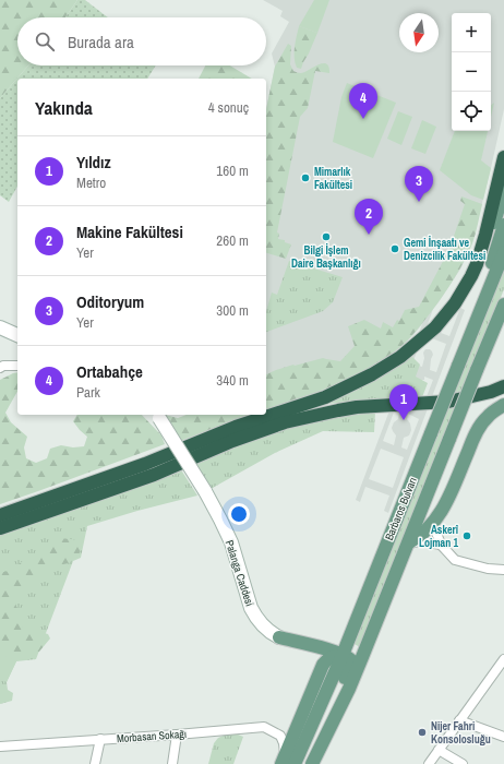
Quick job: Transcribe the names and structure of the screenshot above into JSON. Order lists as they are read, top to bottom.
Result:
{
  "streets": {
    "main road": ["Barbaros Bulvarı", "Palanga Caddesi"],
    "street": ["Morbasan Sokağı"]
  },
  "crossings": [
    ["Barbaros Bulvarı", "Morbasan Sokağı"]
  ],
  "places": [
    "Mimarlık Fakültesi",
    "Bilgi İşlem Daire Başkanlığı",
    "Gemi İnşaatı ve Denizcilik Fakültesi",
    "Askerî Lojman 1",
    "Nijer Fahri Konsolosluğu"
  ],
  "north": "bottom",
  "page": {
    "map_buttons": ["+", "−"],
    "search": "Burada ara",
    "heading": ["Yakında", "4 sonuç"],
    "pins": [
      "4",
      "3",
      "2",
      "1"
    ],
    "list": [
      {
        "mark": "1",
        "name": "Yıldız",
        "note": "Metro",
        "value": "160 m"
      },
      {
        "mark": "2",
        "name": "Makine Fakültesi",
        "note": "Yer",
        "value": "260 m"
      },
      {
        "mark": "3",
        "name": "Oditoryum",
        "note": "Yer",
        "value": "300 m"
      },
      {
        "mark": "4",
        "name": "Ortabahçe",
        "note": "Park",
        "value": "340 m"
      }
    ]
  }
}
